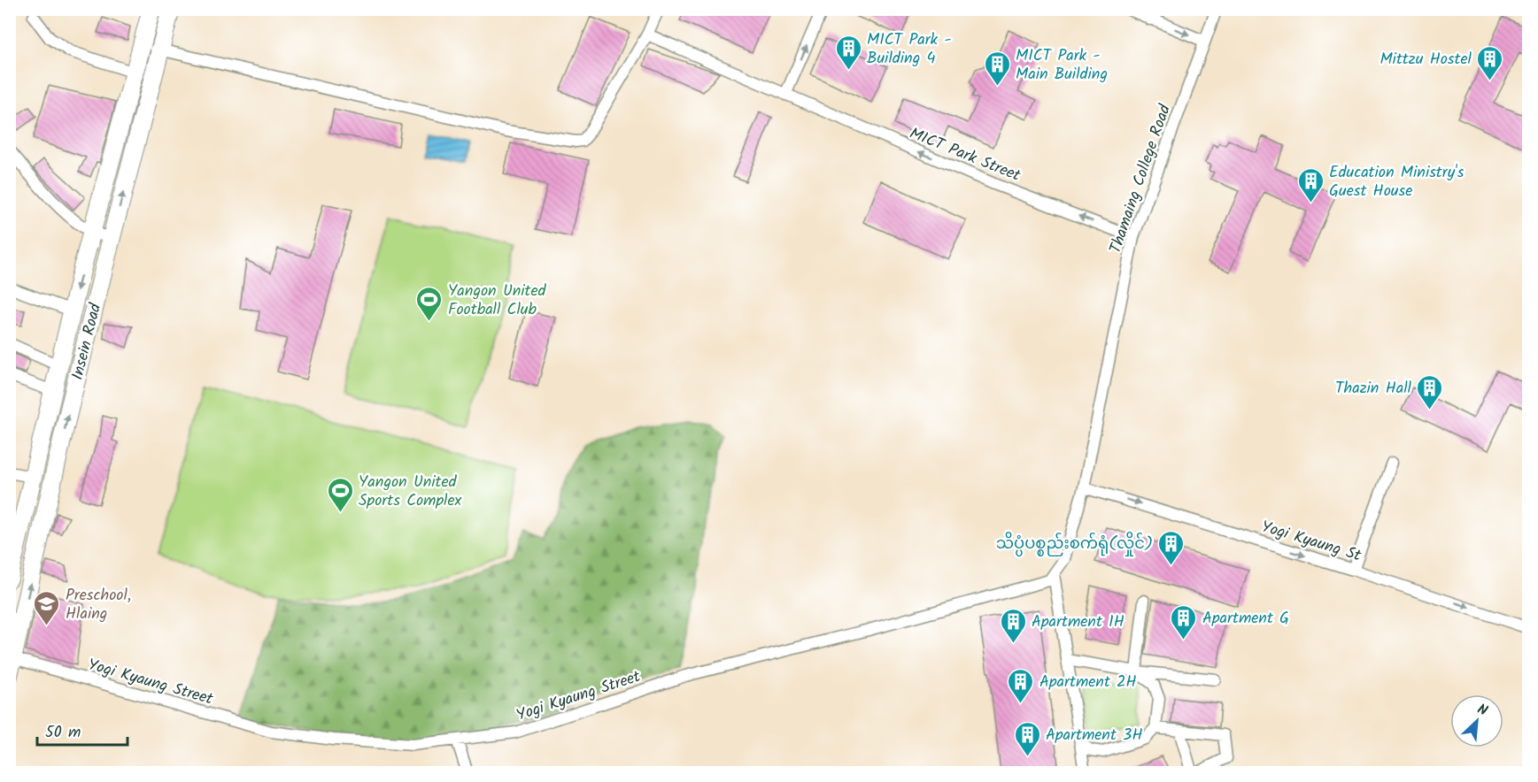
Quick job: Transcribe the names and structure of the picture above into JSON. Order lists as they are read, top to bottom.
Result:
{
  "streets": {
    "main road": ["Insein Road"],
    "street": [
      "MICT Park Street",
      "Thamaing College Road",
      "Yogi Kyaung St",
      "Yogi Kyaung Street"
    ]
  },
  "crossings": [
    ["MICT Park Street", "Thamaing College Road"],
    ["Thamaing College Road", "Yogi Kyaung St"],
    ["Insein Road", "Yogi Kyaung Street"]
  ],
  "one_way": ["MICT Park Street", "Yogi Kyaung St"],
  "places": {
    "building": [
      "MICT Park - Building 4",
      "Mittzu Hostel",
      "MICT Park - Main Building",
      "Education Ministry's Guest House",
      "Thazin Hall",
      "သိပ္ပံပစ္စည်းစက်ရုံ(လှိုင်)",
      "Apartment G",
      "Apartment 1H",
      "Apartment 2H",
      "Apartment 3H"
    ],
    "sports": ["Yangon United Football Club", "Yangon United Sports Complex"],
    "school or university": ["Preschool, Hlaing"]
  },
  "scale_bar": "50 m",
  "north": "top right"
}
